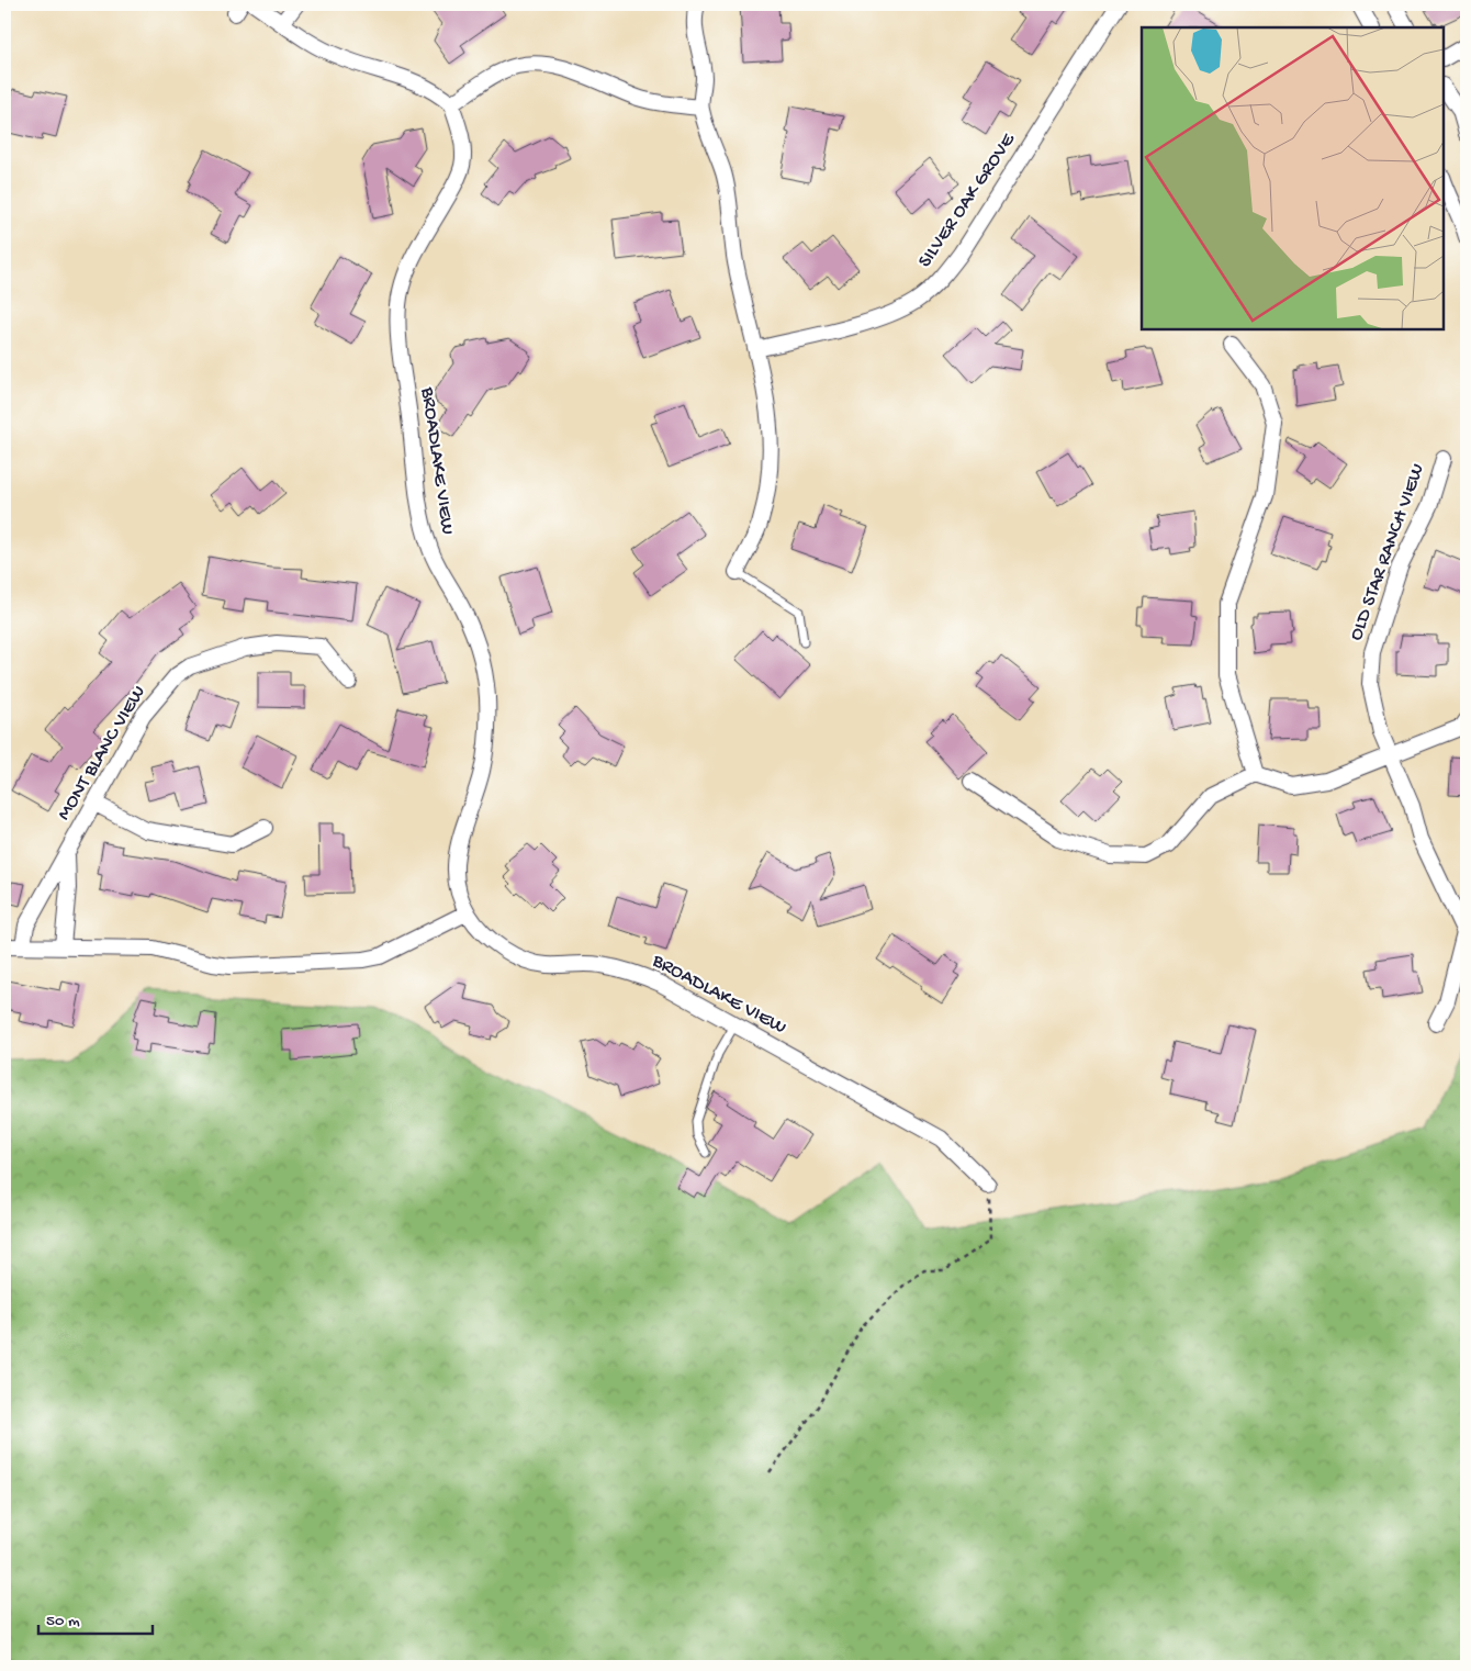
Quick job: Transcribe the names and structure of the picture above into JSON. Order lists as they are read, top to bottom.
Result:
{
  "streets": {
    "street": [
      "SILVER OAK GROVE",
      "BROADLAKE VIEW",
      "OLD STAR RANCH VIEW",
      "MONT BLANC VIEW"
    ]
  },
  "scale_bar": "50 m"
}
